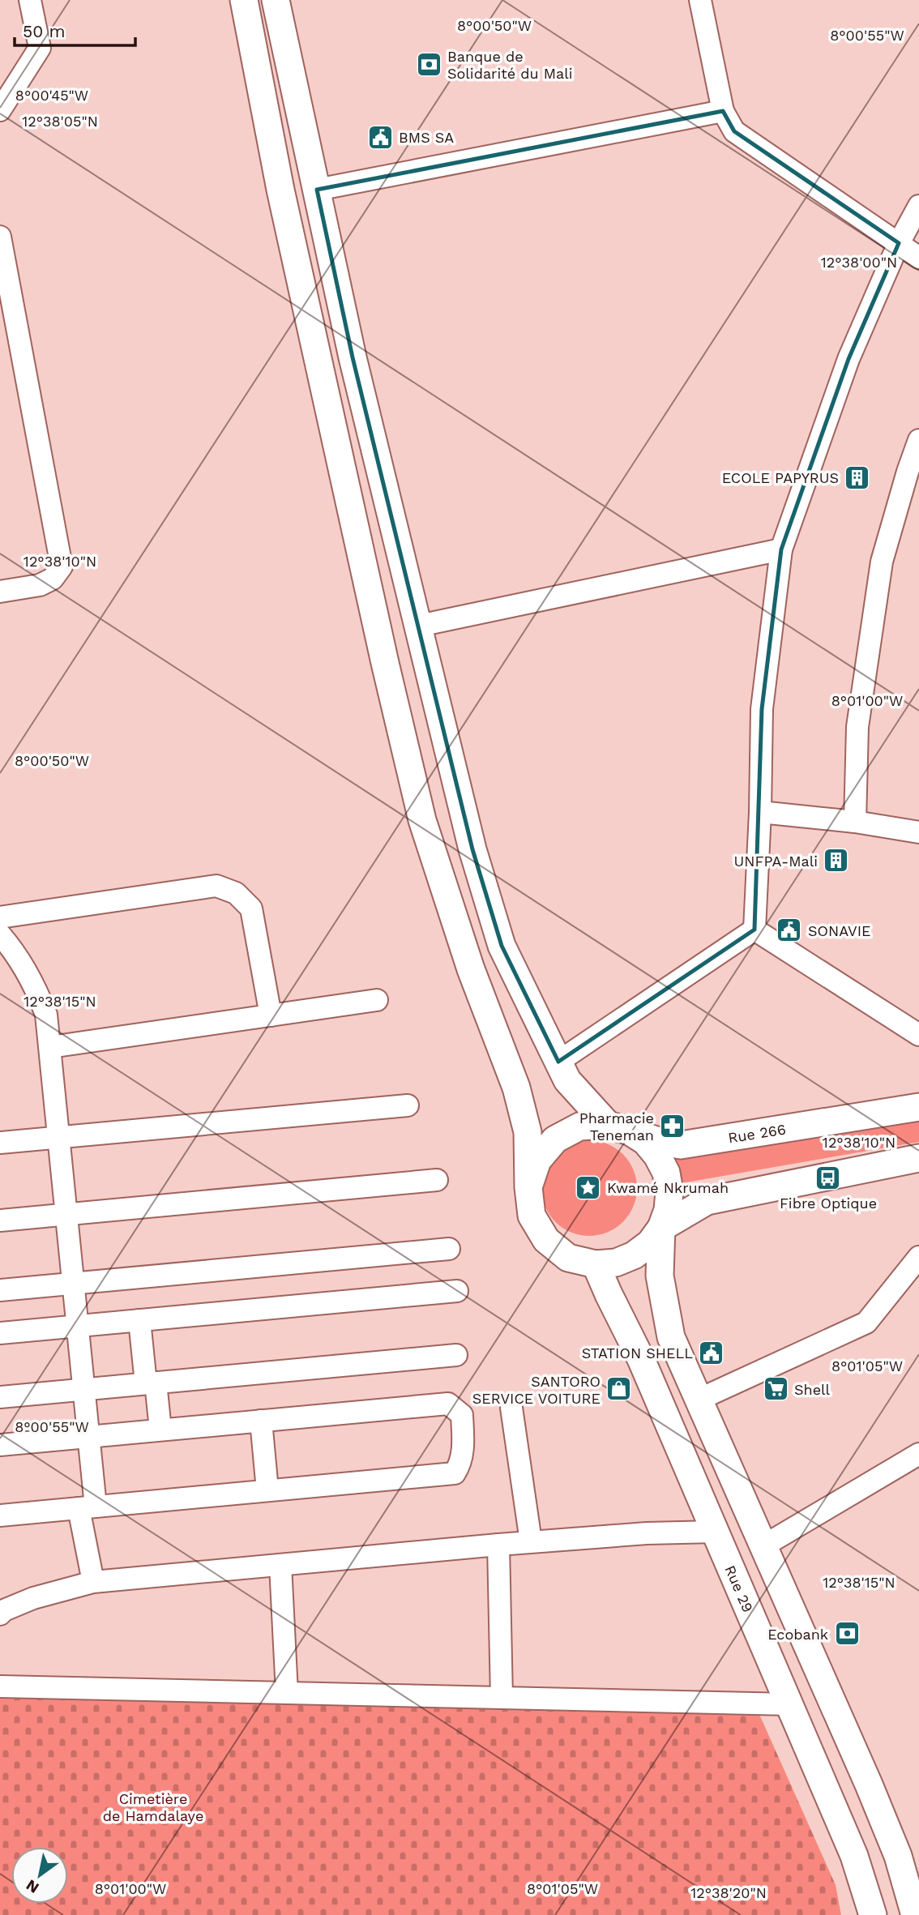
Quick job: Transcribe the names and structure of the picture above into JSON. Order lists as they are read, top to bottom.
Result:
{
  "streets": {
    "main road": ["Rue 266", "Rue 29"]
  },
  "crossings": [
    ["Rue 266", "Rue 29"]
  ],
  "parks": ["Cimetière de Hamdalaye"],
  "places": {
    "bank": ["Banque de Solidarité du Mali", "Ecobank"],
    "public building": ["BMS SA", "SONAVIE", "STATION SHELL"],
    "building": ["ECOLE PAPYRUS", "UNFPA-Mali"],
    "pharmacy": ["Pharmacie Teneman"],
    "bus stop": ["Fibre Optique"],
    "place": ["Kwamé Nkrumah"],
    "shop": ["SANTORO SERVICE VOITURE"],
    "supermarket": ["Shell"]
  },
  "scale_bar": "50 m",
  "north": "bottom left",
  "coordinates": [
    "8°00'50\"W",
    "8°00'55\"W",
    "8°00'45\"W",
    "12°38'05\"N",
    "12°38'00\"N",
    "12°38'10\"N",
    "8°01'00\"W",
    "12°38'15\"N",
    "8°01'05\"W",
    "12°38'20\"N"
  ]
}
